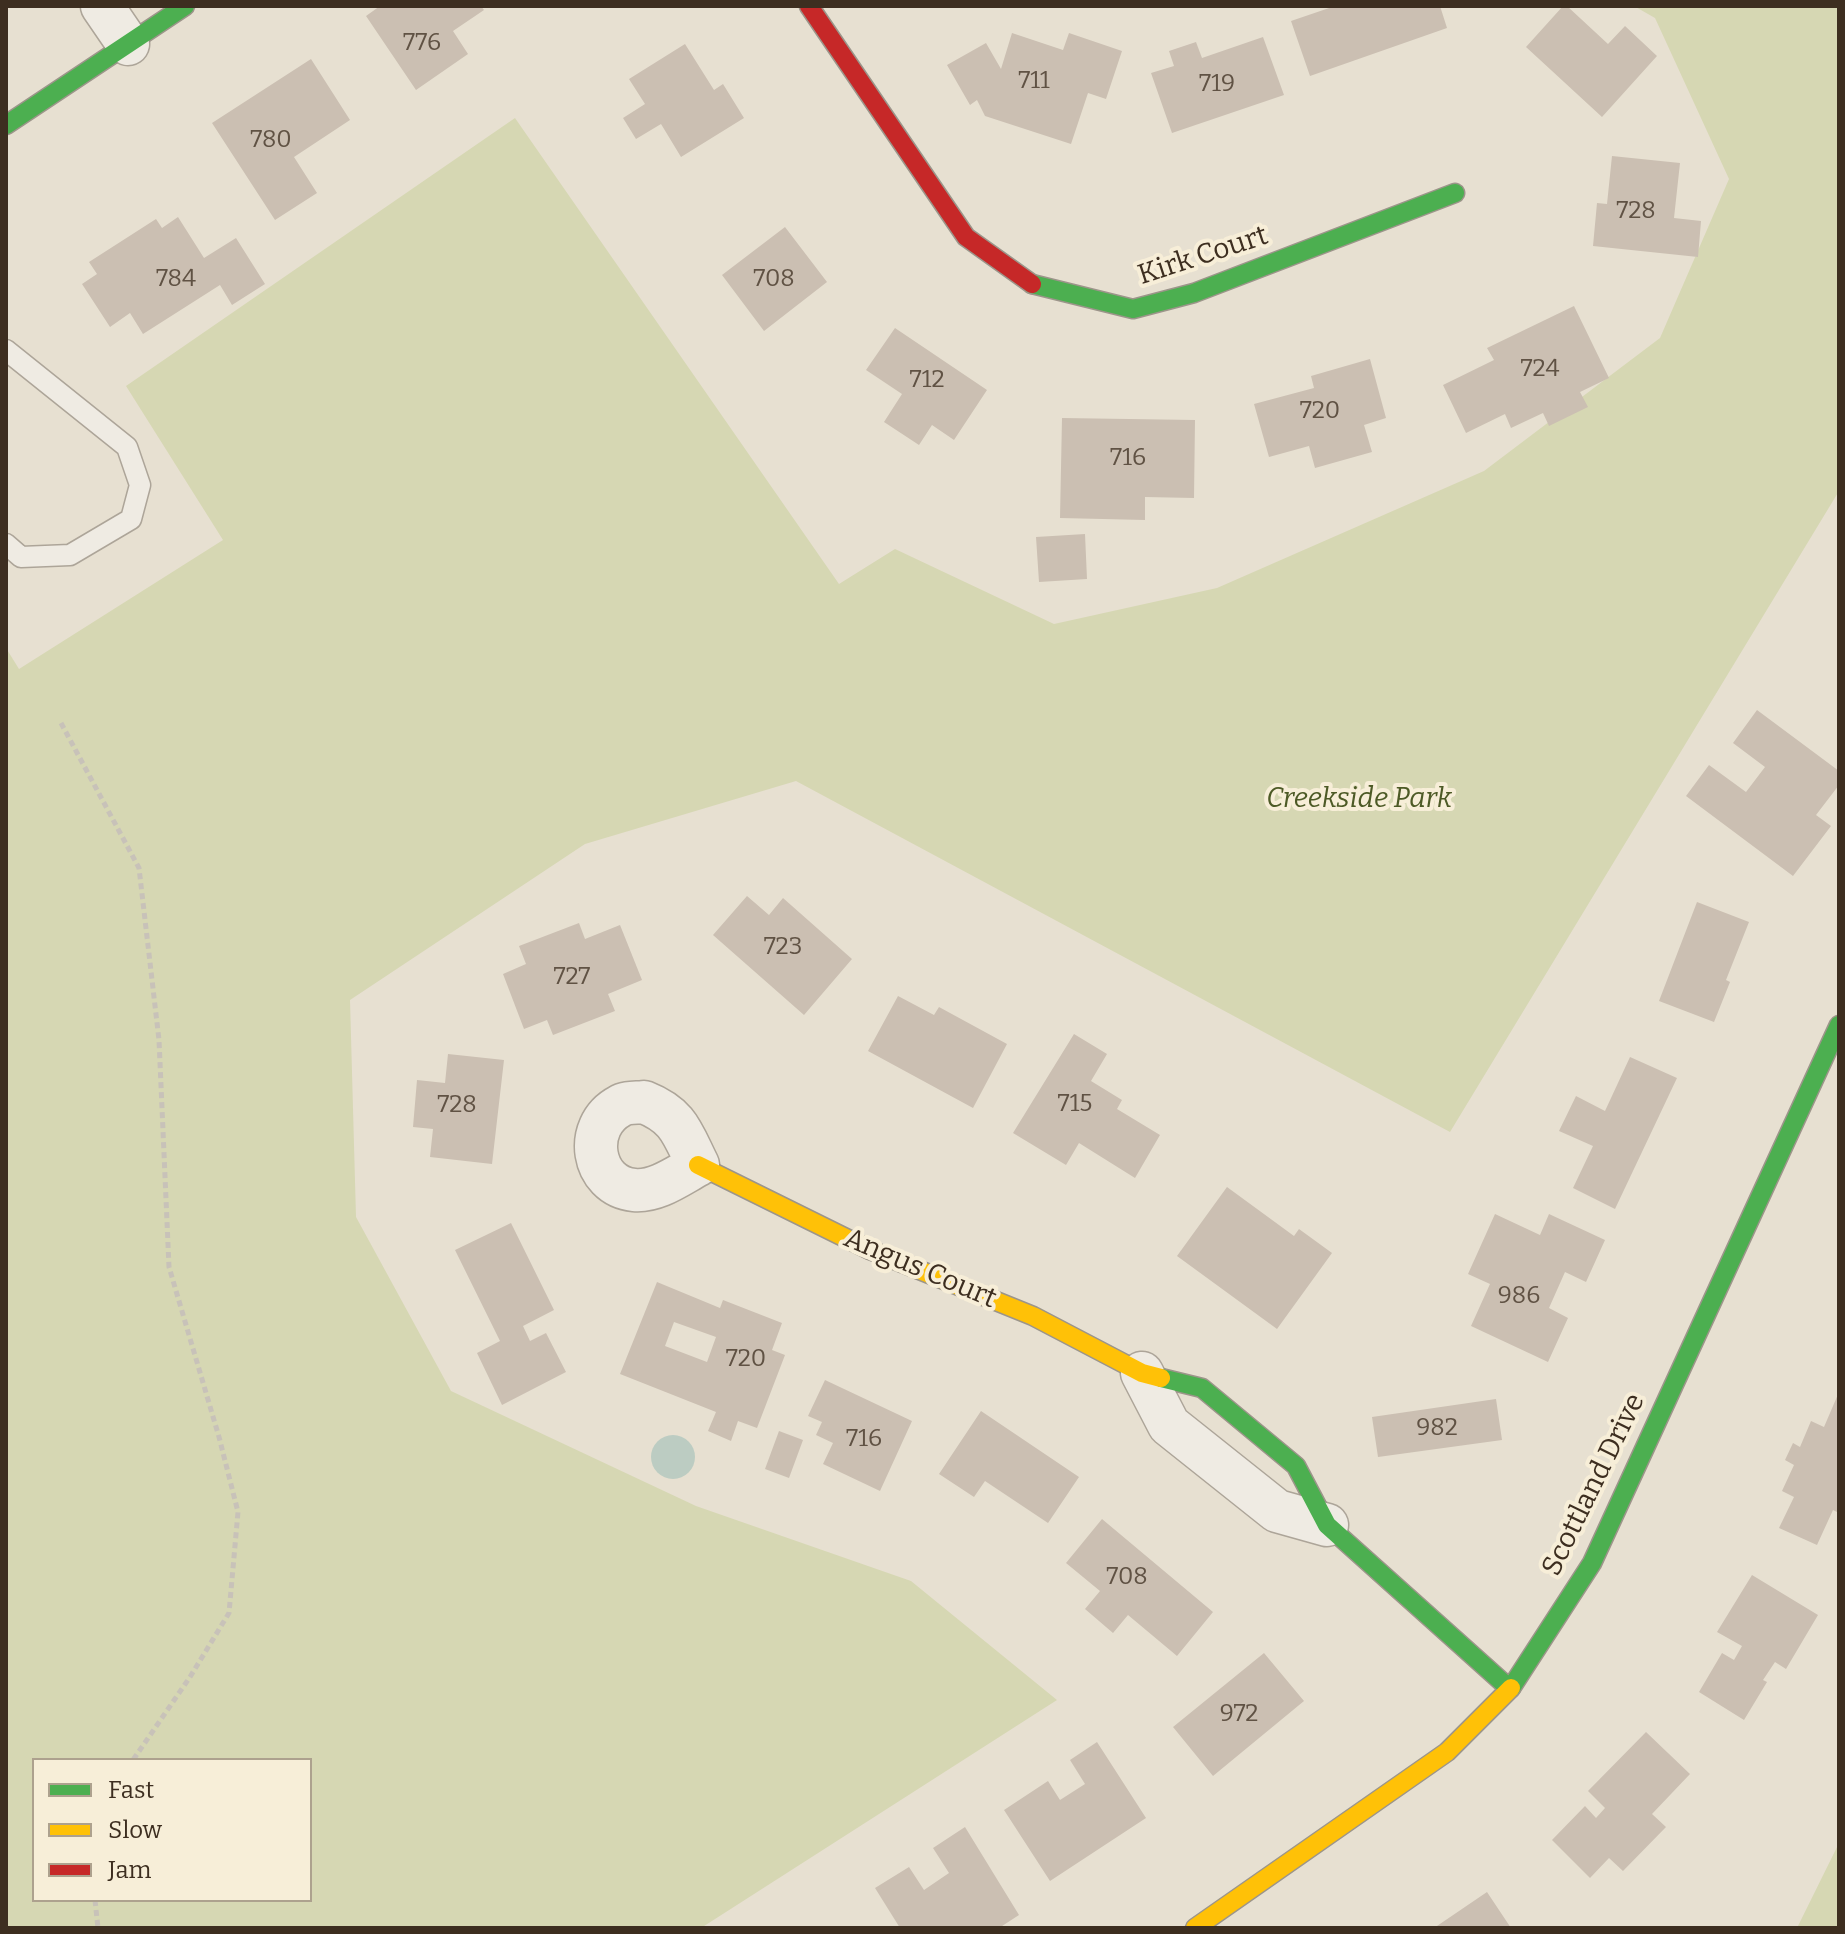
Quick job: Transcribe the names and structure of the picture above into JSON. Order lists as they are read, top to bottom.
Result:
{
  "streets": {
    "street": ["Kirk Court", "Angus Court", "Scottland Drive"]
  },
  "crossings": [
    ["Angus Court", "Scottland Drive"]
  ],
  "parks": ["Creekside Park"],
  "house_numbers": [
    "776",
    "711",
    "719",
    "780",
    "728",
    "784",
    "708",
    "724",
    "712",
    "720",
    "716",
    "723",
    "727",
    "715",
    "728",
    "986",
    "720",
    "982",
    "716",
    "708",
    "972"
  ],
  "legend": ["Fast", "Slow", "Jam"]
}
